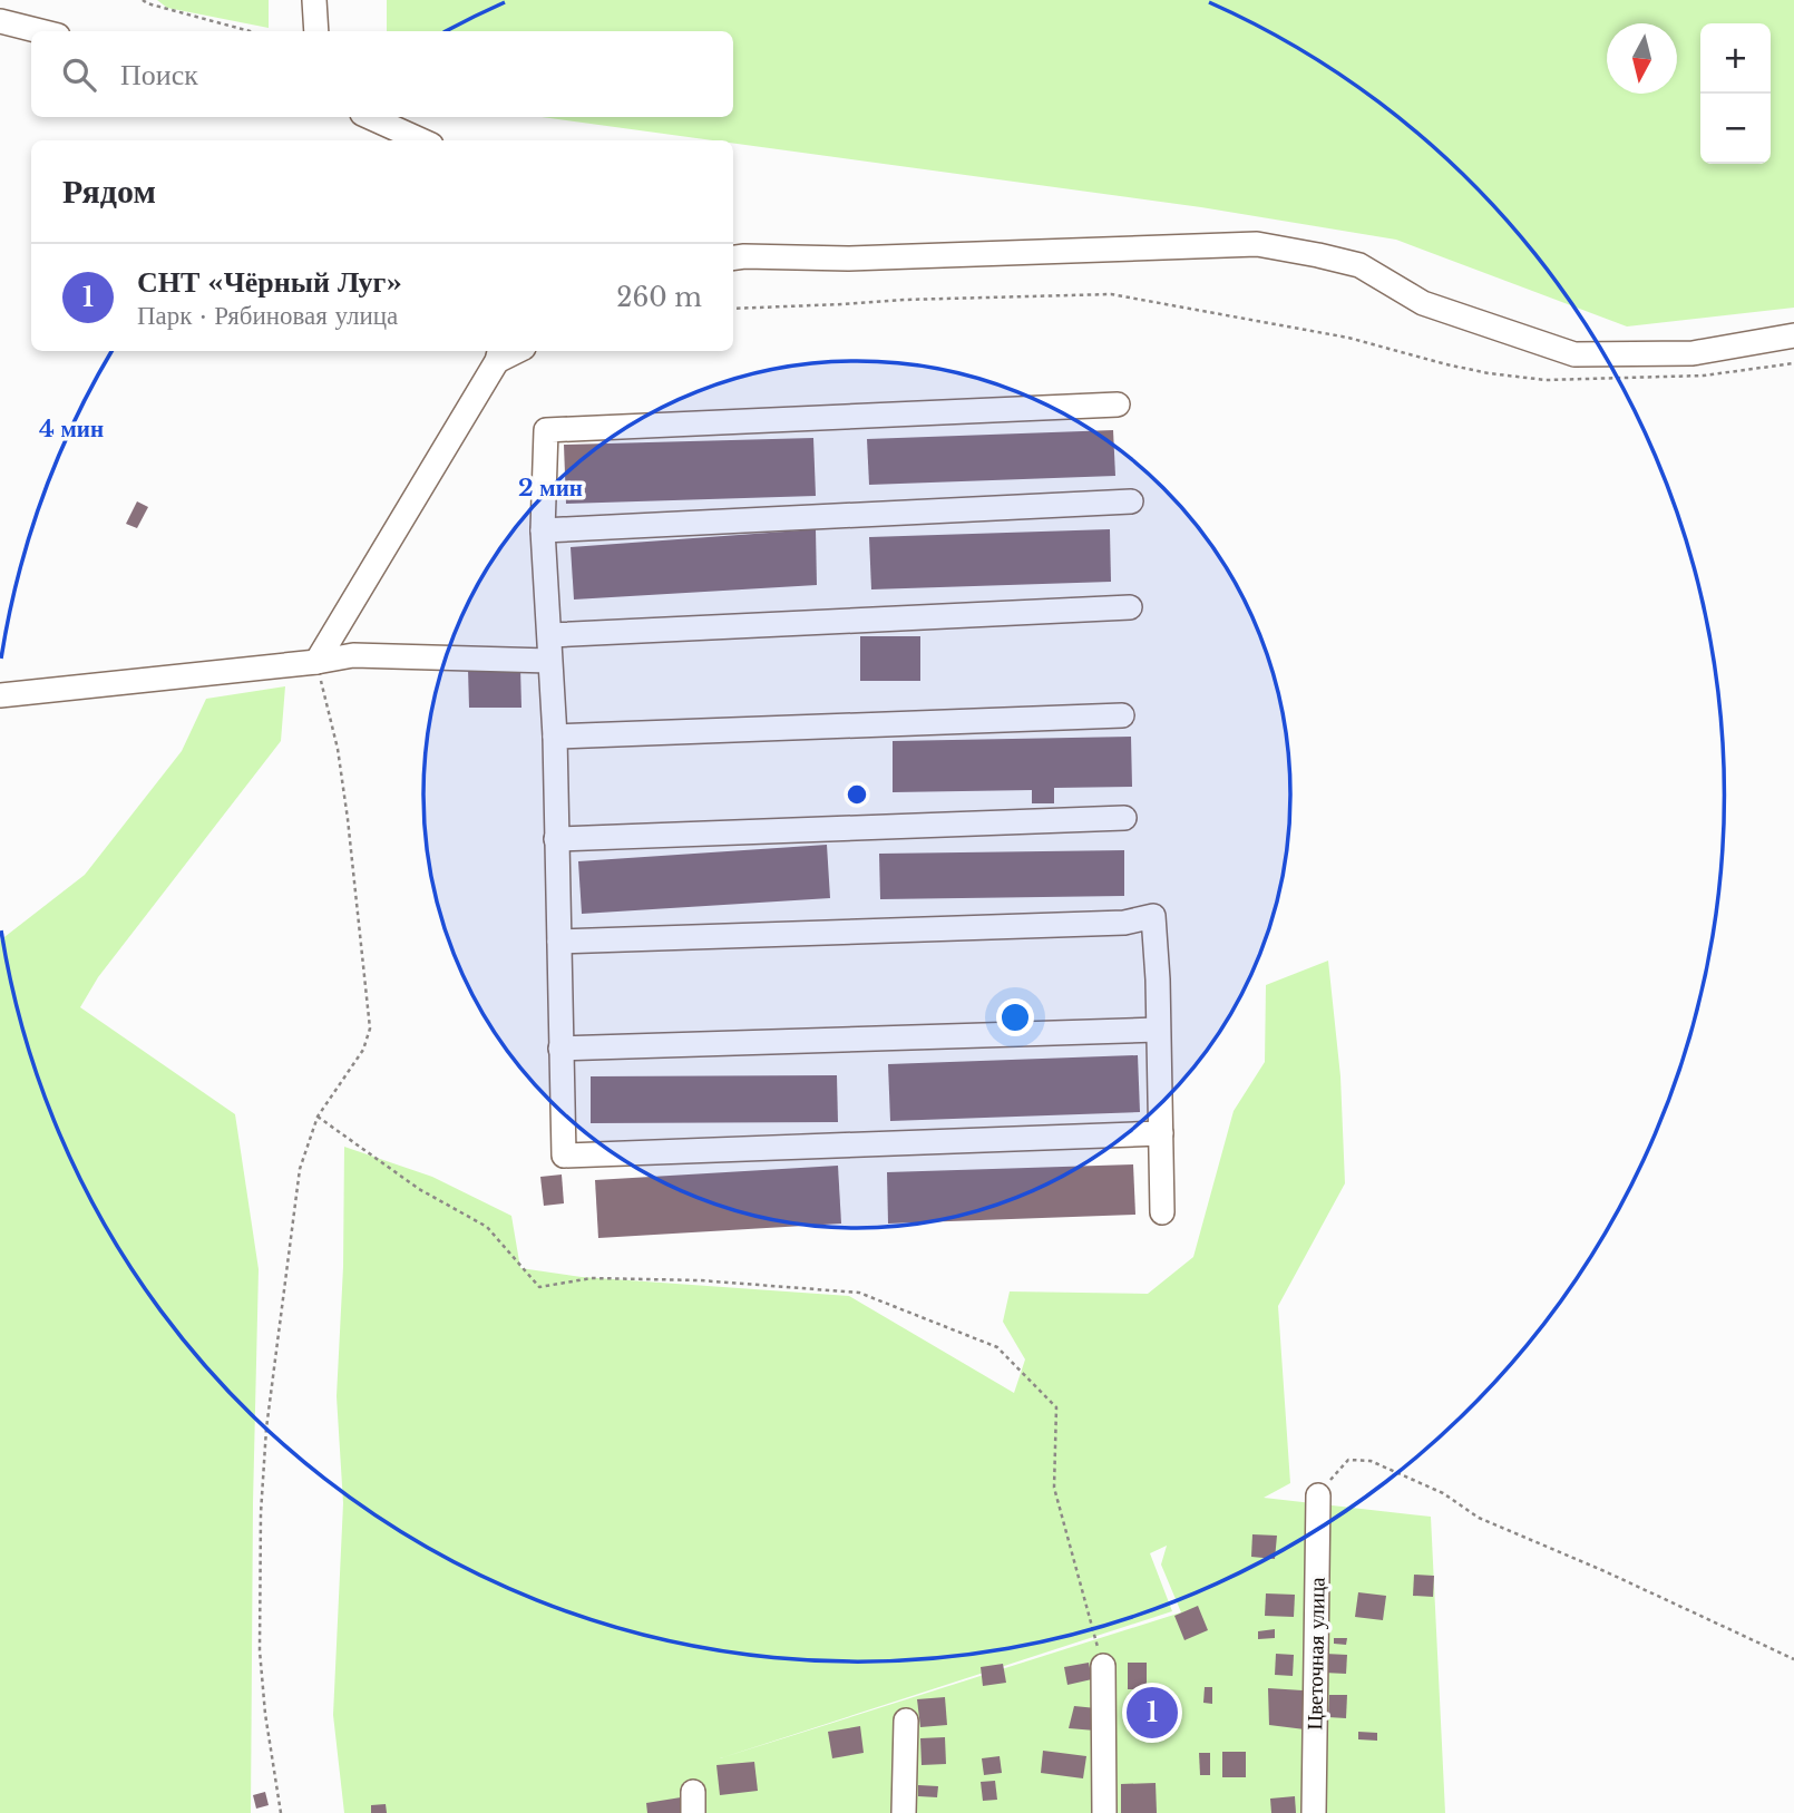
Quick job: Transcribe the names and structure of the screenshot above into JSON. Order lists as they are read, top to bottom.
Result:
{
  "streets": {
    "street": ["Цветочная улица"]
  },
  "north": "bottom",
  "page": {
    "map_buttons": ["+", "−"],
    "search": "Поиск",
    "heading": "Рядом",
    "list": [
      {
        "mark": "1",
        "name": "СНТ «Чёрный Луг»",
        "note": "Парк · Рябиновая улица",
        "value": "260 m"
      }
    ],
    "pins": "1"
  },
  "rings": ["4 мин", "2 мин"]
}
